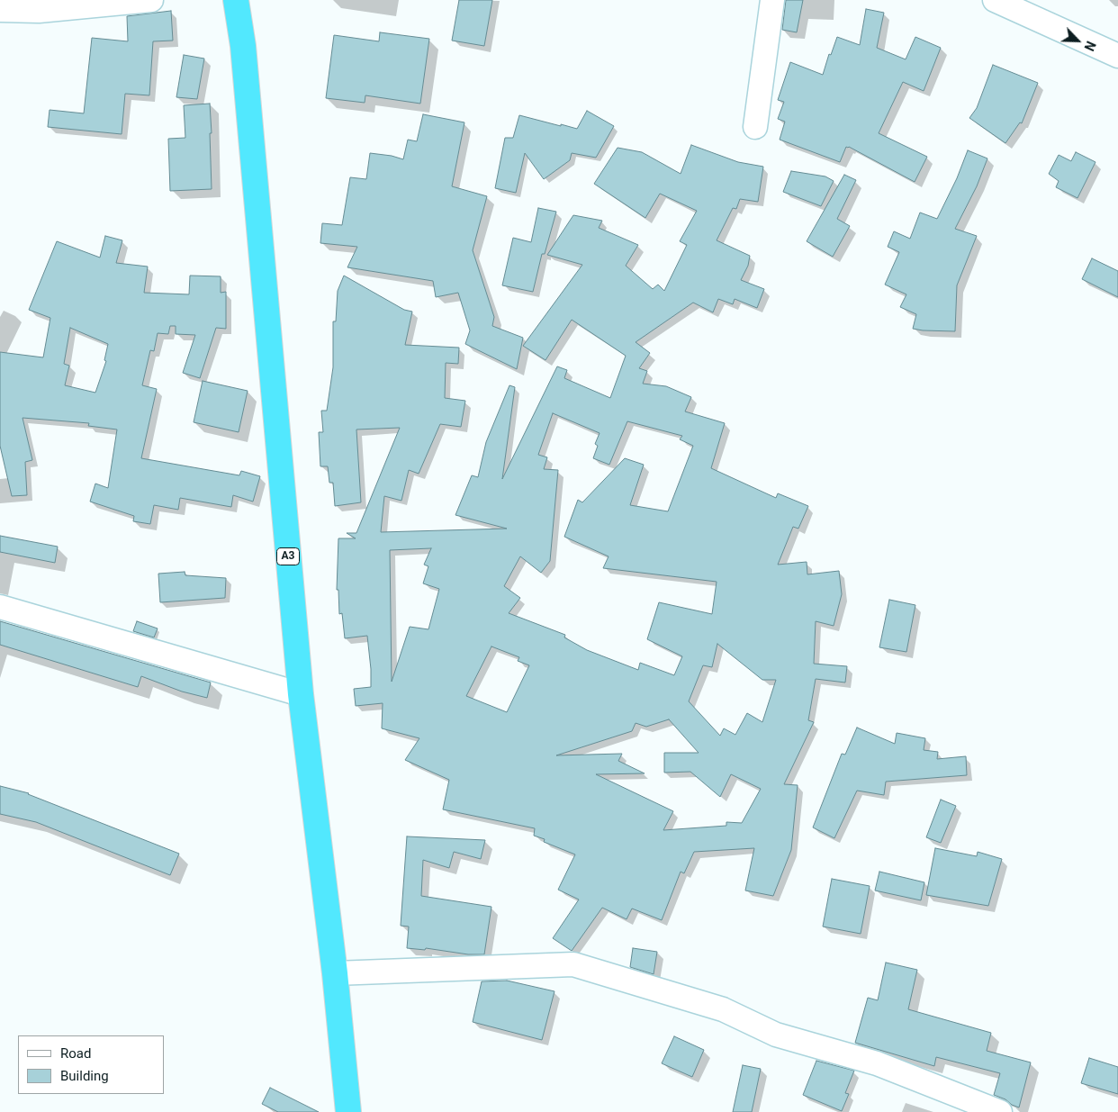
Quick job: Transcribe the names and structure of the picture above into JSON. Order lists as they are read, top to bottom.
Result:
{
  "streets": {
    "highway": ["A3"]
  },
  "legend": ["Road", "Building"],
  "north": "bottom right"
}
